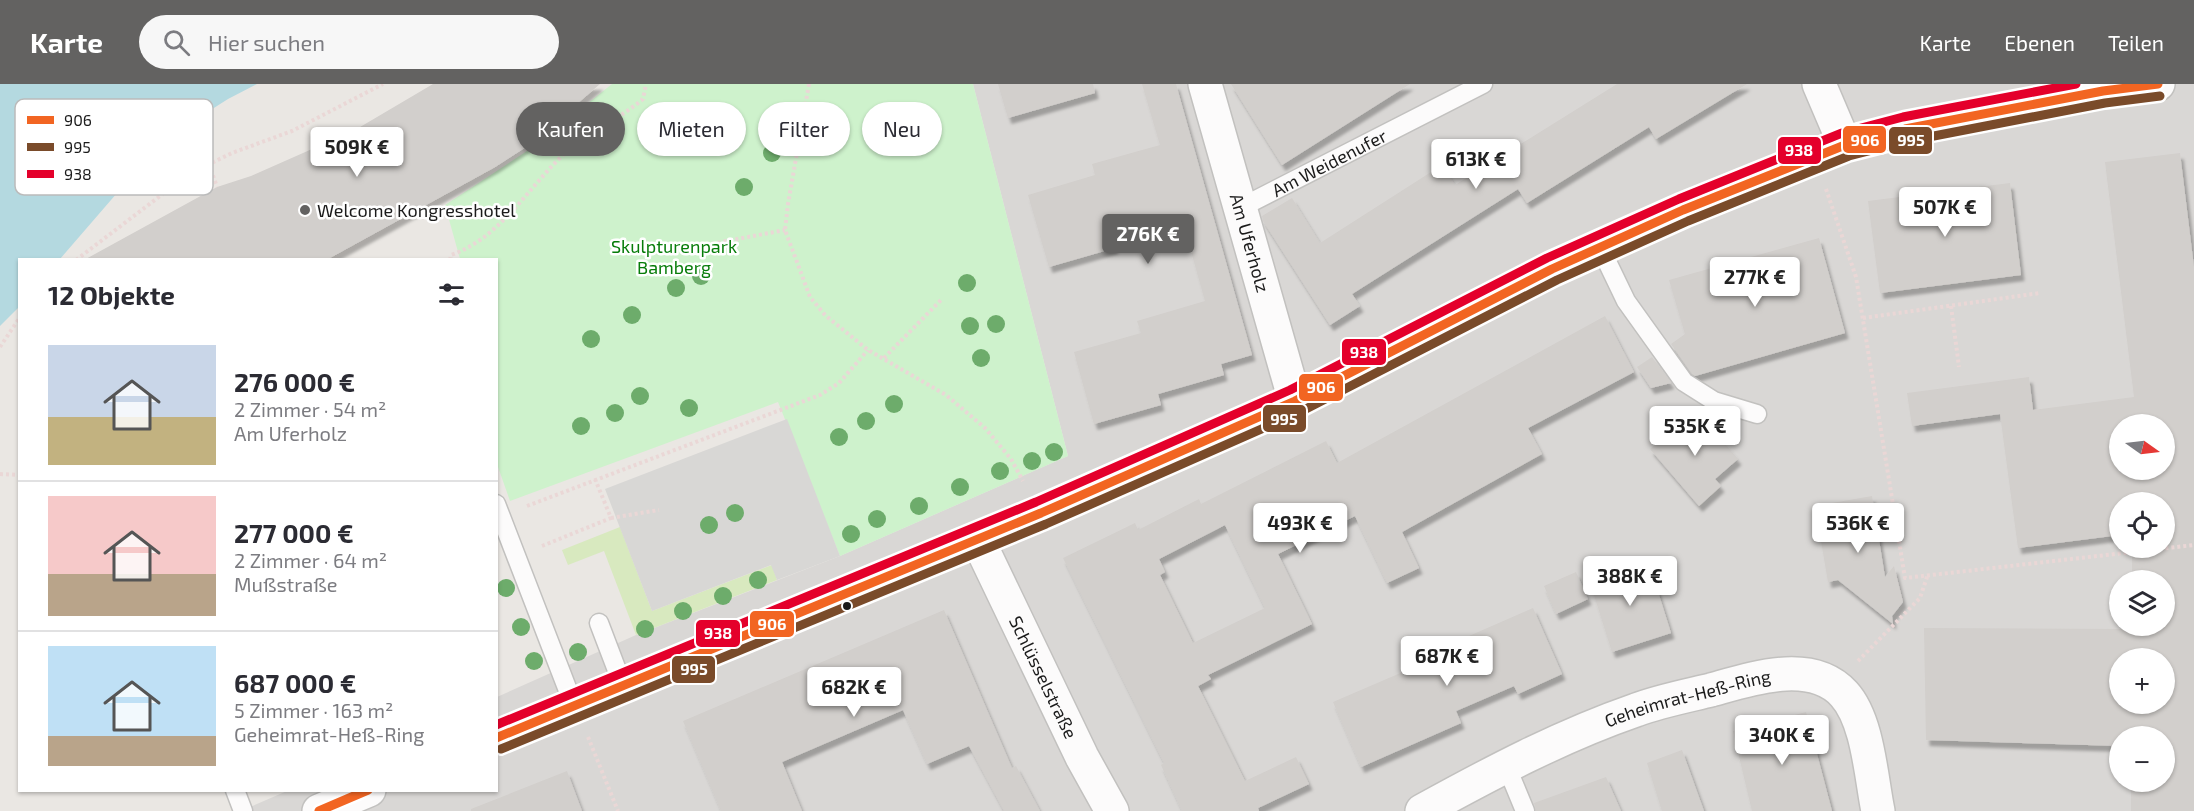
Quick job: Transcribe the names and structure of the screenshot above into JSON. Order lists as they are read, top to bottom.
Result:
{
  "streets": {
    "street": ["Am Uferholz", "Schlüsselstraße", "Geheimrat-Heß-Ring"],
    "lane": ["Am Weidenufer"]
  },
  "crossings": [
    ["Am Weidenufer", "Am Uferholz"]
  ],
  "parks": ["Skulpturenpark Bamberg"],
  "places": ["Welcome Kongresshotel"],
  "lines": ["transit line 906", "transit line 938", "transit line 995"],
  "legend": ["906", "995", "938"],
  "north": "right",
  "page": {
    "header": "Karte",
    "search": "Hier suchen",
    "nav": ["Karte", "Ebenen", "Teilen"],
    "chip": [
      "Kaufen",
      "Mieten",
      "Filter",
      "Neu"
    ],
    "price": [
      "509K €",
      "613K €",
      "507K €",
      "276K €",
      "277K €",
      "535K €",
      "493K €",
      "536K €",
      "388K €",
      "687K €",
      "682K €",
      "340K €"
    ],
    "heading": "12 Objekte",
    "list": [
      {
        "name": "276 000 €",
        "note": "2 Zimmer · 54 m² · Am Uferholz"
      },
      {
        "name": "277 000 €",
        "note": "2 Zimmer · 64 m² · Mußstraße"
      },
      {
        "name": "687 000 €",
        "note": "5 Zimmer · 163 m² · Geheimrat-Heß-Ring"
      }
    ],
    "map_buttons": ["+", "−"]
  }
}
